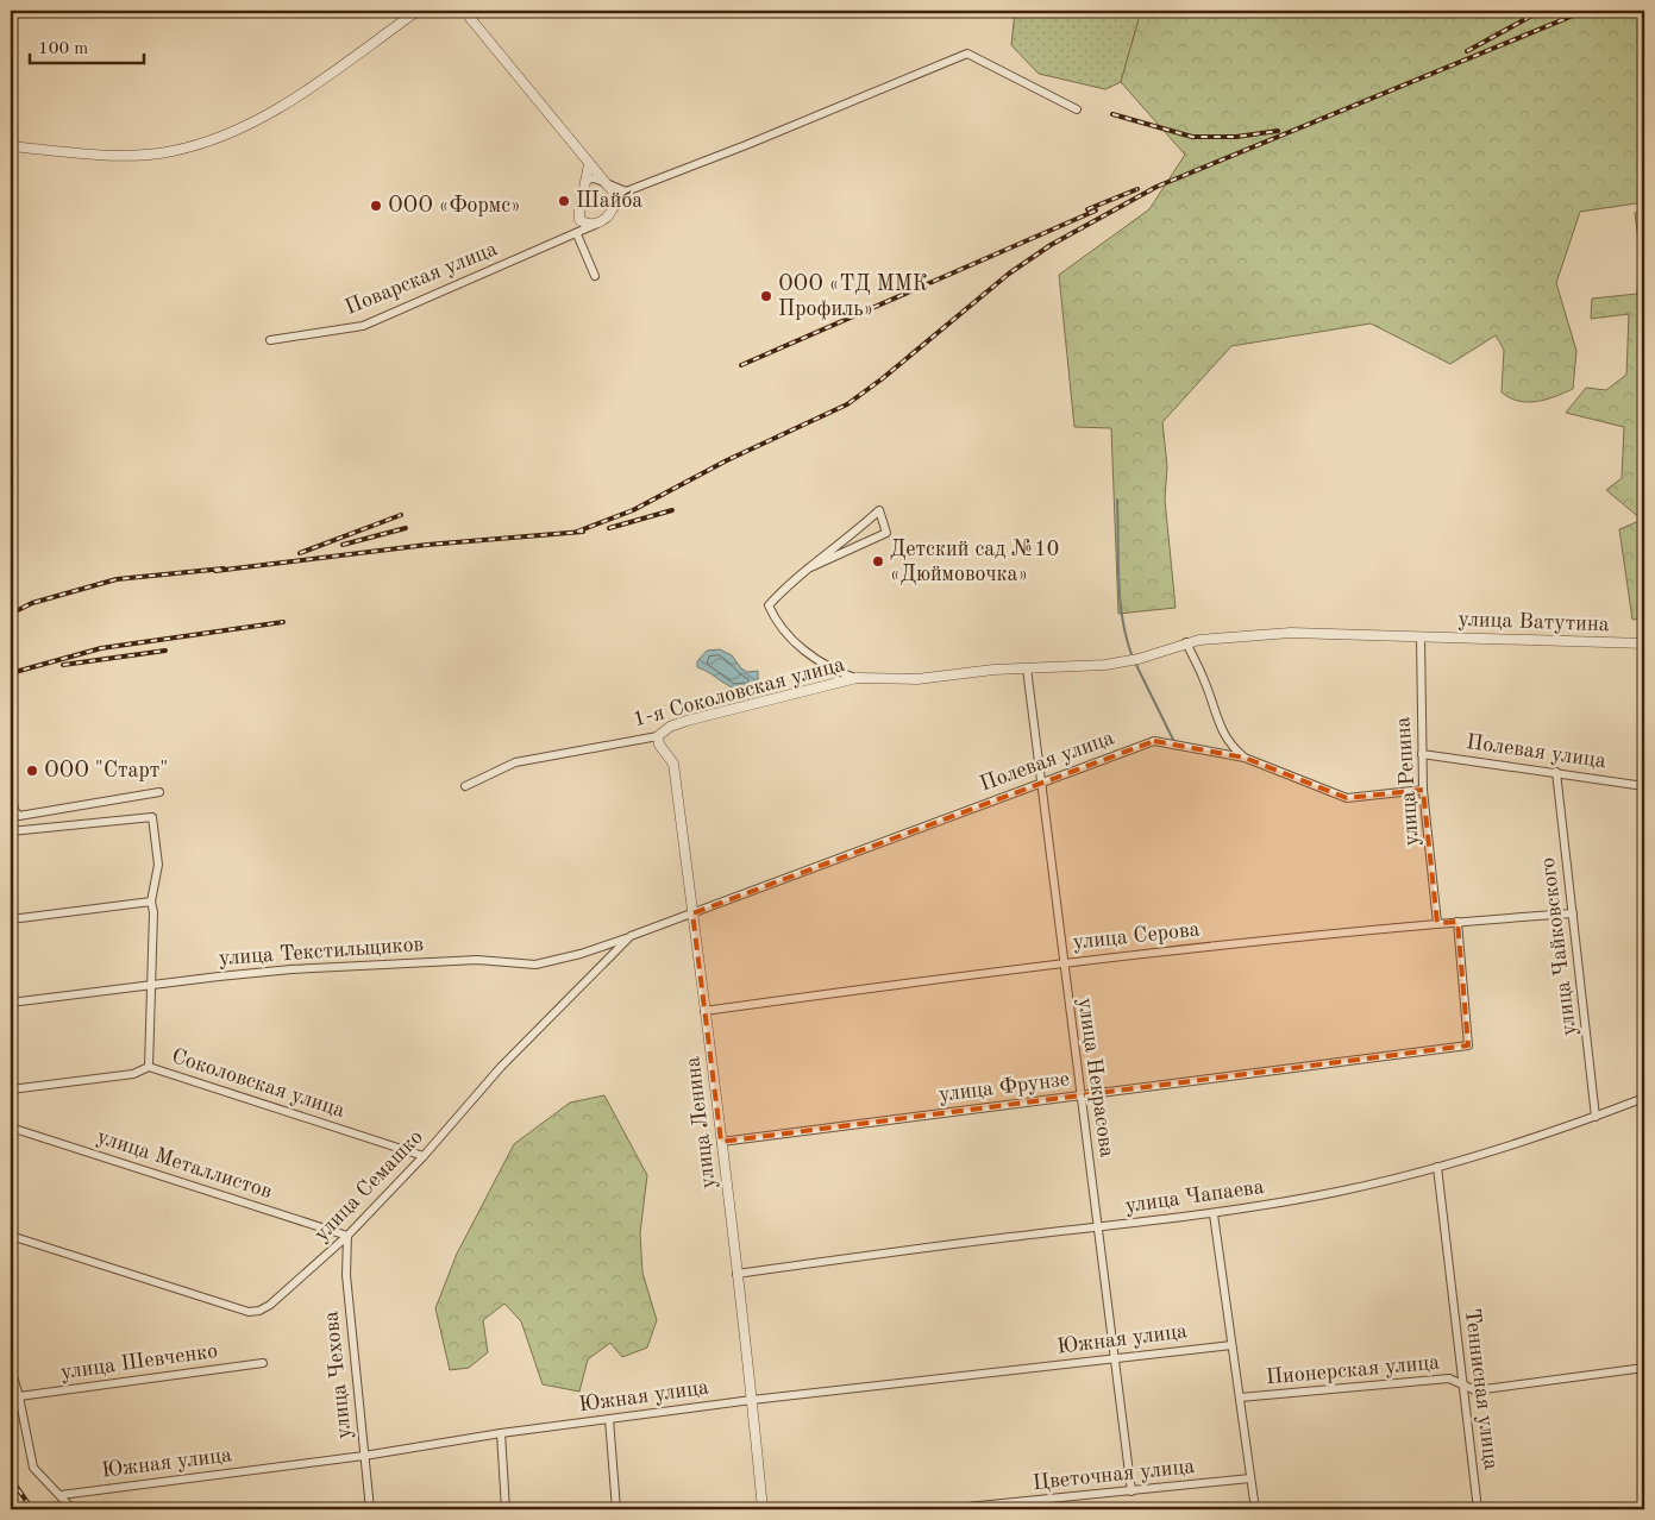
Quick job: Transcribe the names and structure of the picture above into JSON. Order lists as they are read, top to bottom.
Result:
{
  "streets": {
    "street": [
      "Поварская улица",
      "улица Ватутина",
      "1-я Соколовская улица",
      "Полевая улица",
      "улица Репина",
      "улица Серова",
      "улица Чайковского",
      "улица Текстильщиков",
      "улица Некрасова",
      "Соколовская улица",
      "улица Фрунзе",
      "улица Ленина",
      "улица Металлистов",
      "улица Семашко",
      "улица Чапаева",
      "Южная улица",
      "улица Шевченко",
      "Пионерская улица",
      "улица Чехова",
      "Теннисная улица",
      "Цветочная улица"
    ]
  },
  "crossings": [
    ["улица Ватутина", "1-я Соколовская улица"],
    ["улица Ватутина", "улица Репина"],
    ["1-я Соколовская улица", "улица Некрасова"],
    ["1-я Соколовская улица", "улица Ленина"],
    ["Полевая улица", "улица Репина"],
    ["Полевая улица", "улица Чайковского"],
    ["Полевая улица", "улица Некрасова"],
    ["Полевая улица", "улица Ленина"],
    ["Полевая улица", "улица Семашко"],
    ["улица Репина", "улица Серова"],
    ["улица Серова", "улица Чайковского"],
    ["улица Серова", "улица Некрасова"],
    ["улица Серова", "улица Фрунзе"],
    ["улица Серова", "улица Ленина"],
    ["улица Чайковского", "улица Чапаева"],
    ["улица Текстильщиков", "улица Семашко"],
    ["улица Некрасова", "улица Фрунзе"],
    ["улица Некрасова", "улица Чапаева"],
    ["улица Некрасова", "Южная улица"],
    ["улица Некрасова", "Цветочная улица"],
    ["Соколовская улица", "улица Семашко"],
    ["улица Фрунзе", "улица Ленина"],
    ["улица Ленина", "улица Семашко"],
    ["улица Ленина", "улица Чапаева"],
    ["улица Ленина", "Южная улица"],
    ["улица Металлистов", "улица Семашко"],
    ["улица Металлистов", "улица Чехова"],
    ["улица Семашко", "улица Чехова"],
    ["улица Чапаева", "Теннисная улица"],
    ["Южная улица", "улица Чехова"],
    ["Пионерская улица", "Теннисная улица"]
  ],
  "places": [
    "Шайба",
    "ООО «Формс»",
    "ООО «ТД ММК Профиль»",
    "Детский сад №10 «Дюймовочка»",
    "ООО \"Старт\""
  ],
  "scale_bar": "100 m"
}
